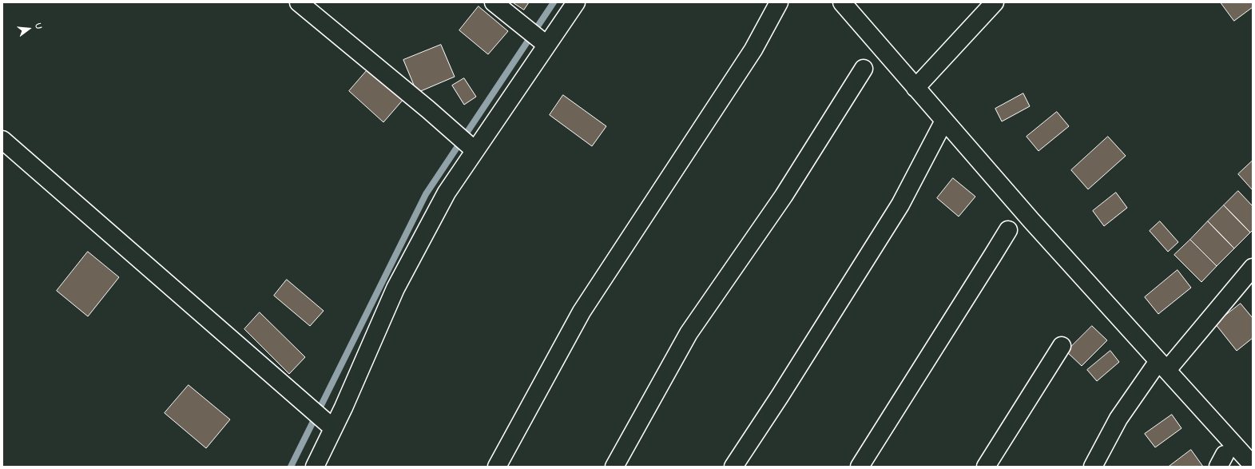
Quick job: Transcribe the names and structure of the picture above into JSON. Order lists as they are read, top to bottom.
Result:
{
  "north": "right"
}
